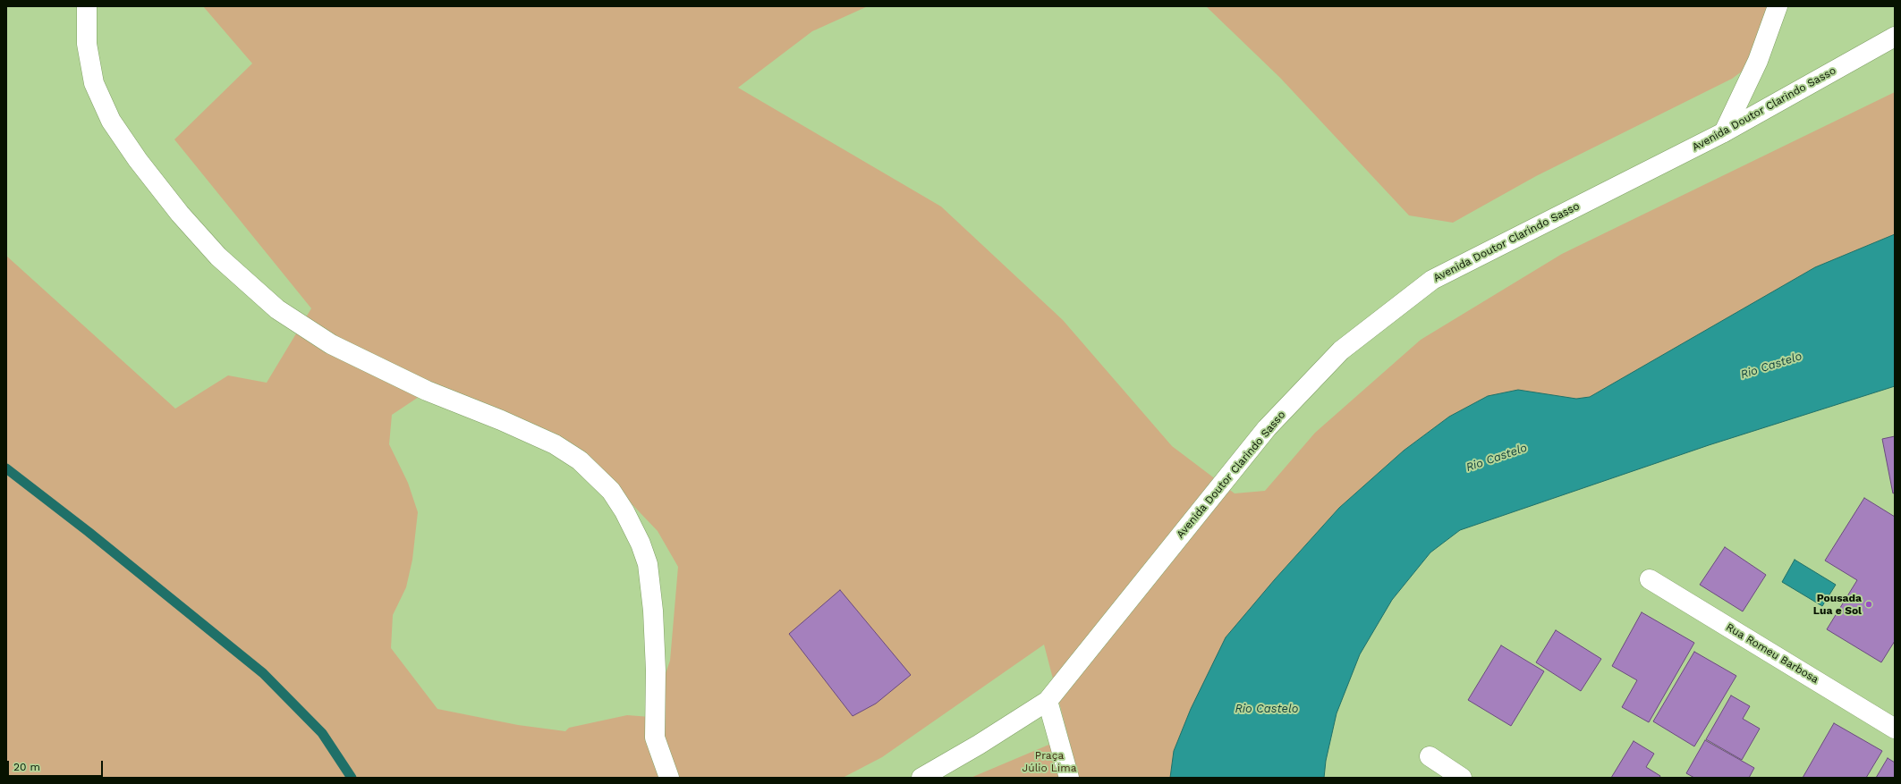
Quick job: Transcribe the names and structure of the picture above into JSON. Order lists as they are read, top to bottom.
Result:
{
  "streets": {
    "street": ["Avenida Doutor Clarindo Sasso", "Rua Romeu Barbosa"]
  },
  "water": ["Rio Castelo"],
  "parks": ["Praça Júlio Lima"],
  "places": ["Pousada Lua e Sol"],
  "scale_bar": "20 m"
}
